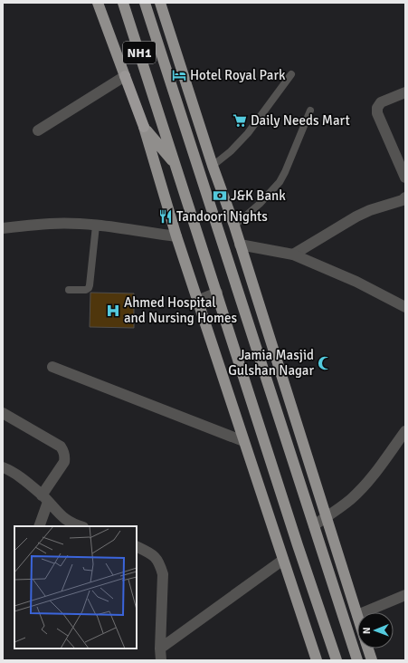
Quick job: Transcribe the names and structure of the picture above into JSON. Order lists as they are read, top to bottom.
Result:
{
  "streets": {
    "highway": ["NH1"]
  },
  "places": {
    "hotel": ["Hotel Royal Park"],
    "supermarket": ["Daily Needs Mart"],
    "bank": ["J&K Bank"],
    "restaurant": ["Tandoori Nights"],
    "hospital": ["Ahmed Hospital and Nursing Homes"],
    "mosque": ["Jamia Masjid Gulshan Nagar"]
  },
  "north": "left"
}
